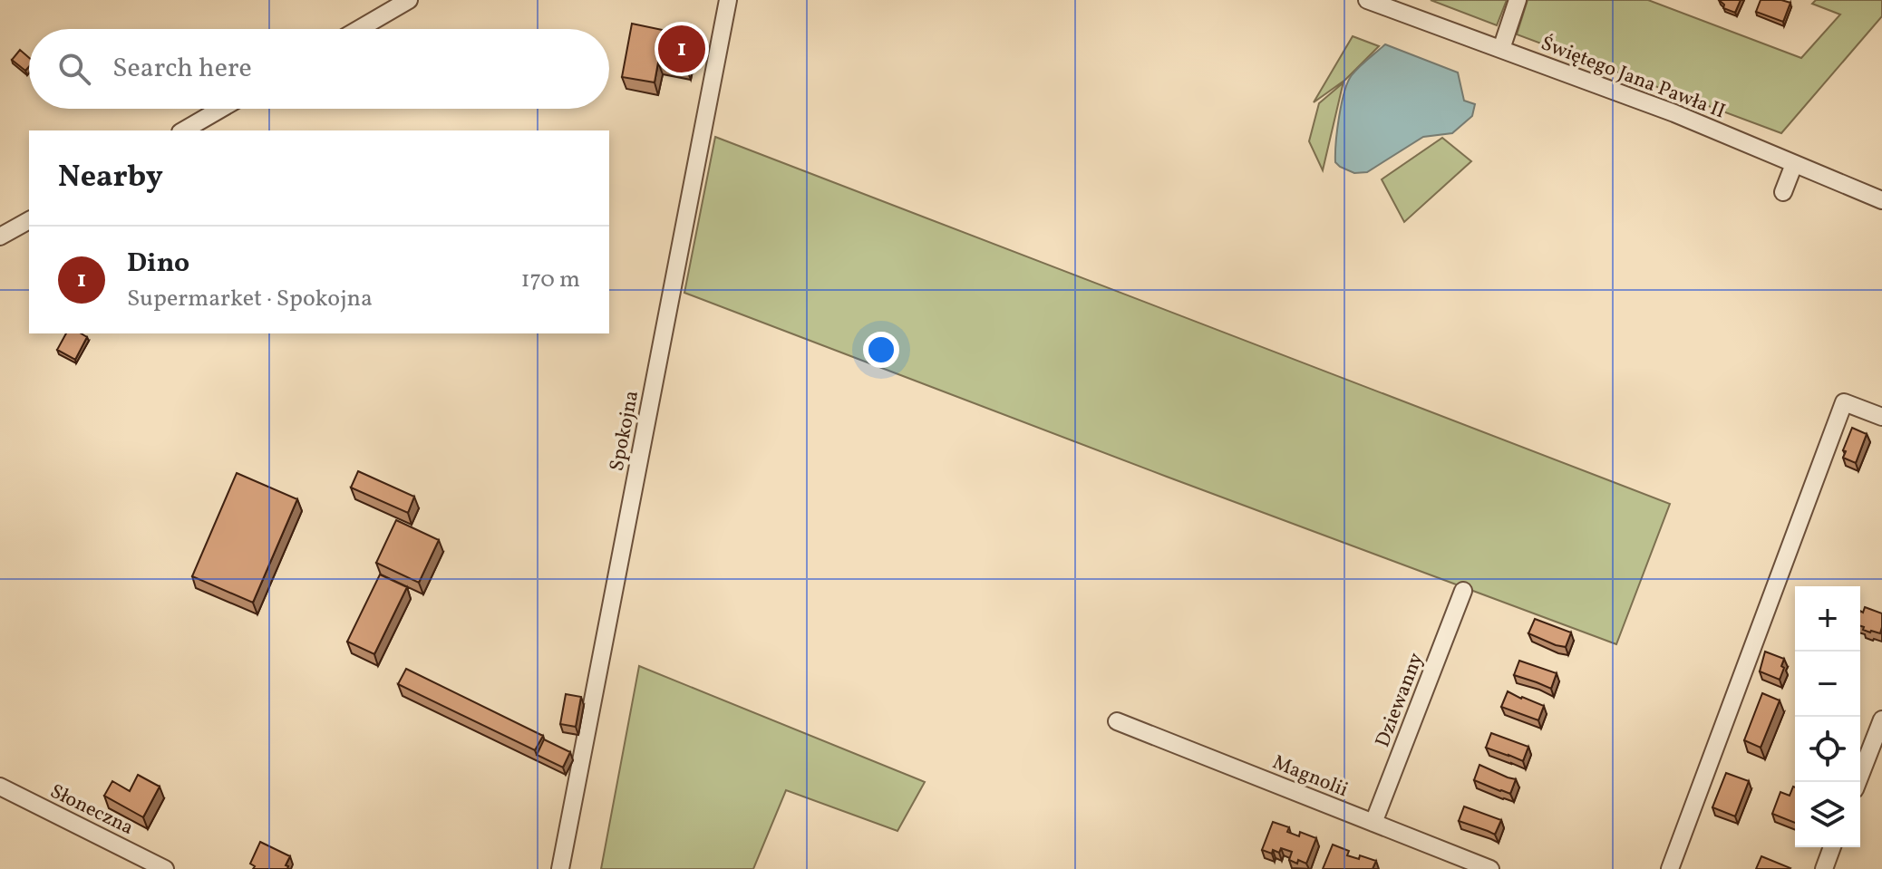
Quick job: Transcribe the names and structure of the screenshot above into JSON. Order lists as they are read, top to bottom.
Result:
{
  "streets": {
    "street": [
      "Świętego Jana Pawła II",
      "Spokojna",
      "Dziewanny",
      "Magnolii",
      "Słoneczna"
    ]
  },
  "crossings": [
    ["Dziewanny", "Magnolii"]
  ],
  "page": {
    "pins": "1",
    "search": "Search here",
    "heading": "Nearby",
    "list": [
      {
        "mark": "1",
        "name": "Dino",
        "note": "Supermarket · Spokojna",
        "value": "170 m"
      }
    ],
    "map_buttons": ["+", "−"]
  }
}
